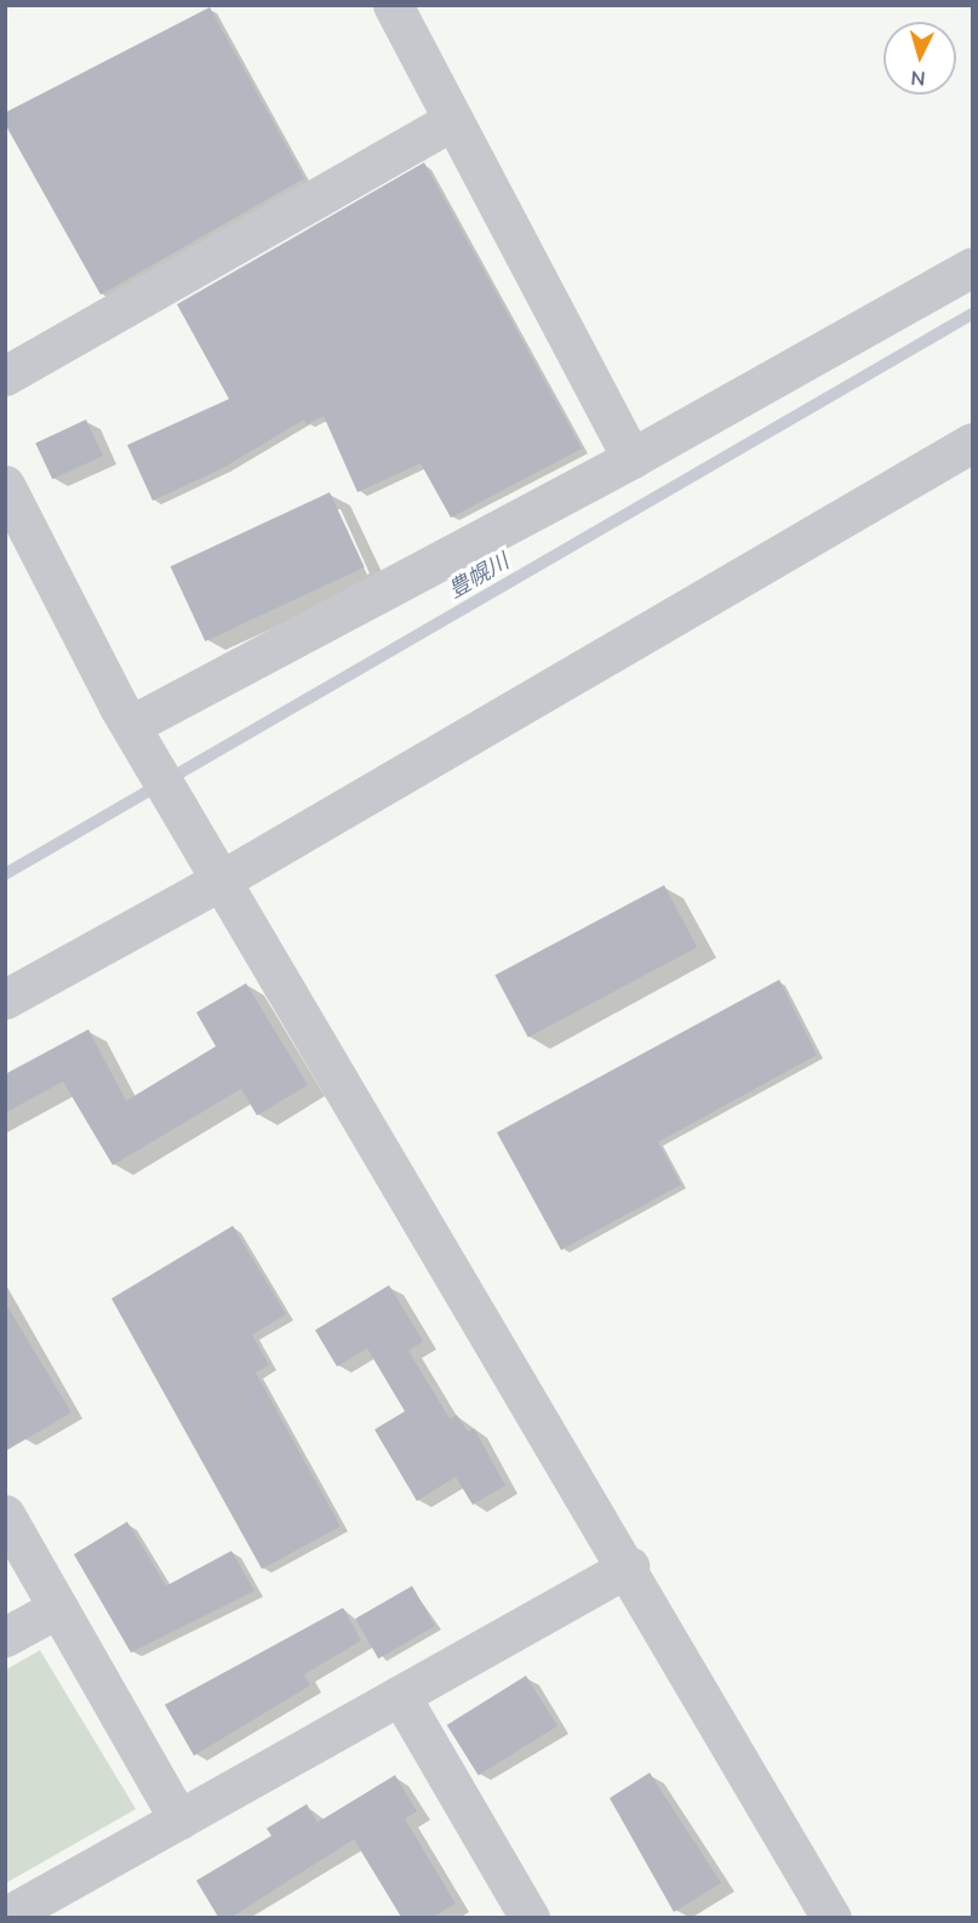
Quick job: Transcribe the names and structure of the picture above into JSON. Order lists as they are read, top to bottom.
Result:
{
  "water": ["豊幌川"],
  "north": "bottom"
}
